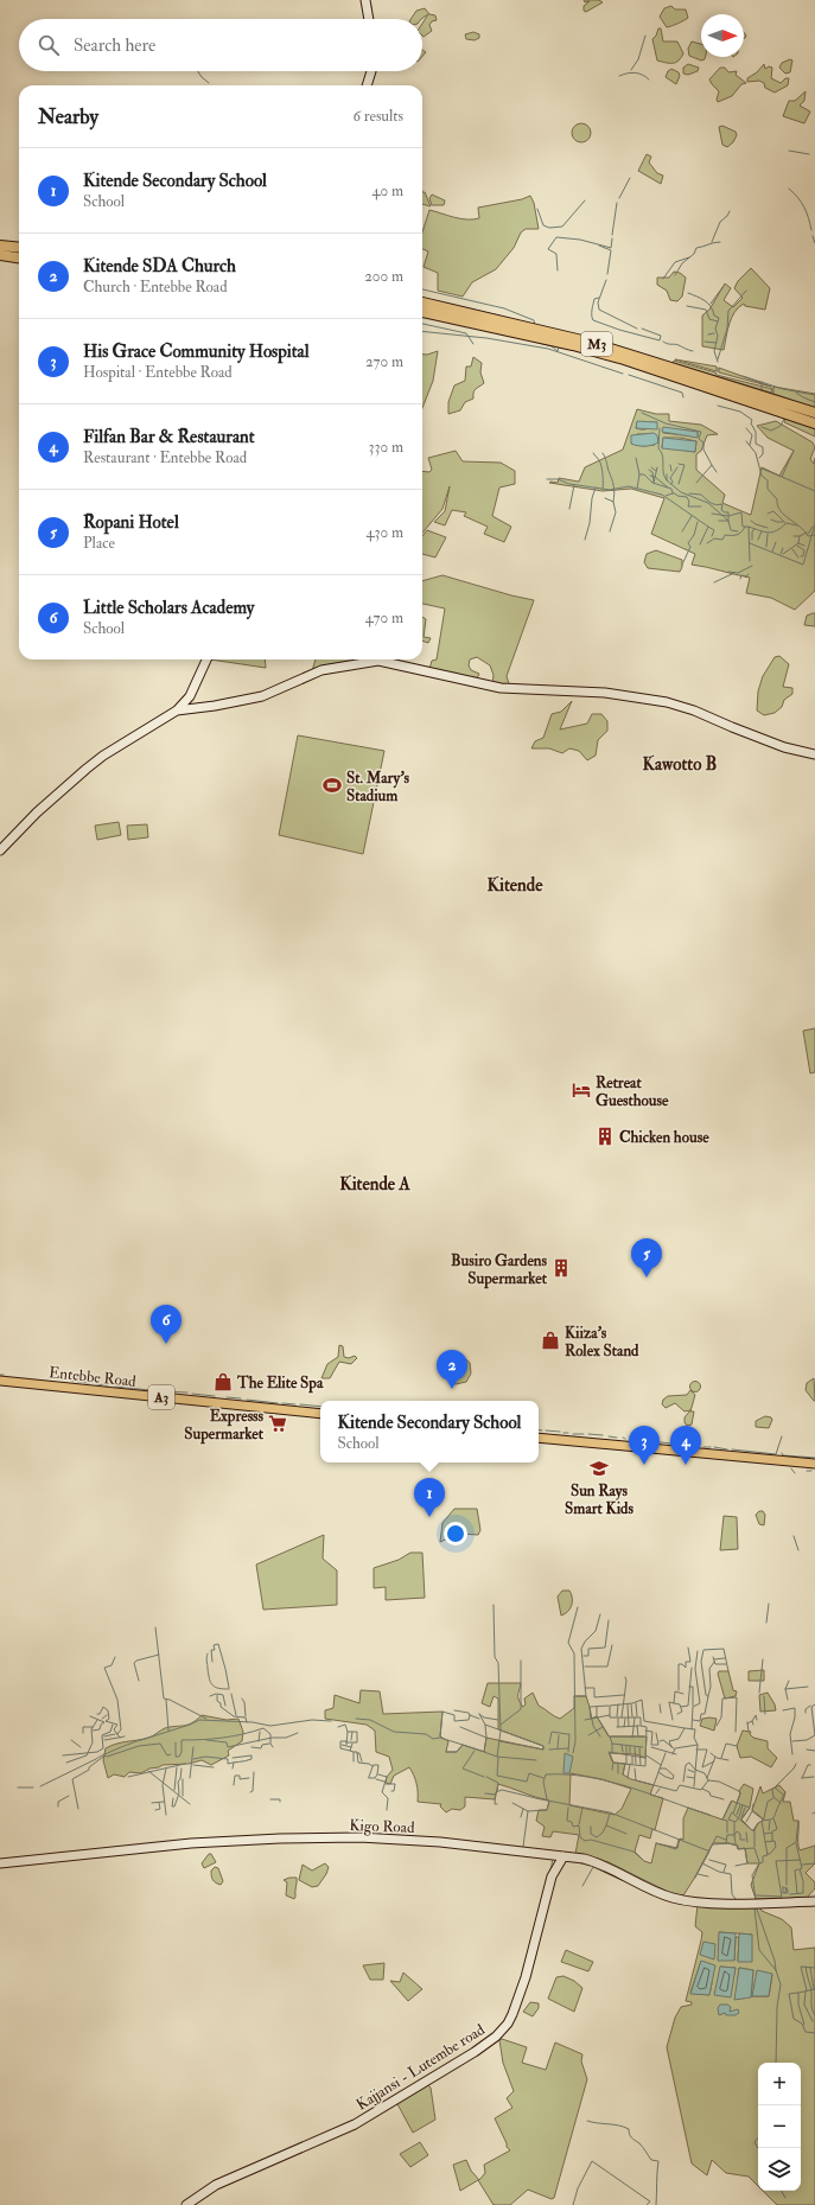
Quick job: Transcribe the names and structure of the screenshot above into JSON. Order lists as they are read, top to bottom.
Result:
{
  "streets": {
    "highway": ["M3"],
    "main road": ["Entebbe Road", "A3"],
    "street": ["Kigo Road", "Kajjansi - Lutembe road"]
  },
  "crossings": [
    ["Kigo Road", "Kajjansi - Lutembe road"]
  ],
  "districts": ["Kawotto B", "Kitende", "Kitende A"],
  "places": {
    "sports": ["St. Mary’s Stadium"],
    "hotel": ["Retreat Guesthouse"],
    "building": ["Chicken house", "Busiro Gardens Supermarket"],
    "shop": ["Kiiza's Rolex Stand", "The Elite Spa"],
    "supermarket": ["Expresss Supermarket"],
    "school or university": ["Sun Rays Smart Kids"]
  },
  "north": "right",
  "page": {
    "search": "Search here",
    "heading": ["Nearby", "6 results"],
    "list": [
      {
        "mark": "1",
        "name": "Kitende Secondary School",
        "note": "School",
        "value": "40 m"
      },
      {
        "mark": "2",
        "name": "Kitende SDA Church",
        "note": "Church · Entebbe Road",
        "value": "200 m"
      },
      {
        "mark": "3",
        "name": "His Grace Community Hospital",
        "note": "Hospital · Entebbe Road",
        "value": "270 m"
      },
      {
        "mark": "4",
        "name": "Filfan Bar & Restaurant",
        "note": "Restaurant · Entebbe Road",
        "value": "330 m"
      },
      {
        "mark": "5",
        "name": "Ropani Hotel",
        "note": "Place",
        "value": "430 m"
      },
      {
        "mark": "6",
        "name": "Little Scholars Academy",
        "note": "School",
        "value": "470 m"
      }
    ],
    "pins": [
      "5",
      "6",
      "2",
      "3",
      "4",
      "1"
    ],
    "popup": ["Kitende Secondary School", "School"],
    "map_buttons": ["+", "−"]
  }
}
